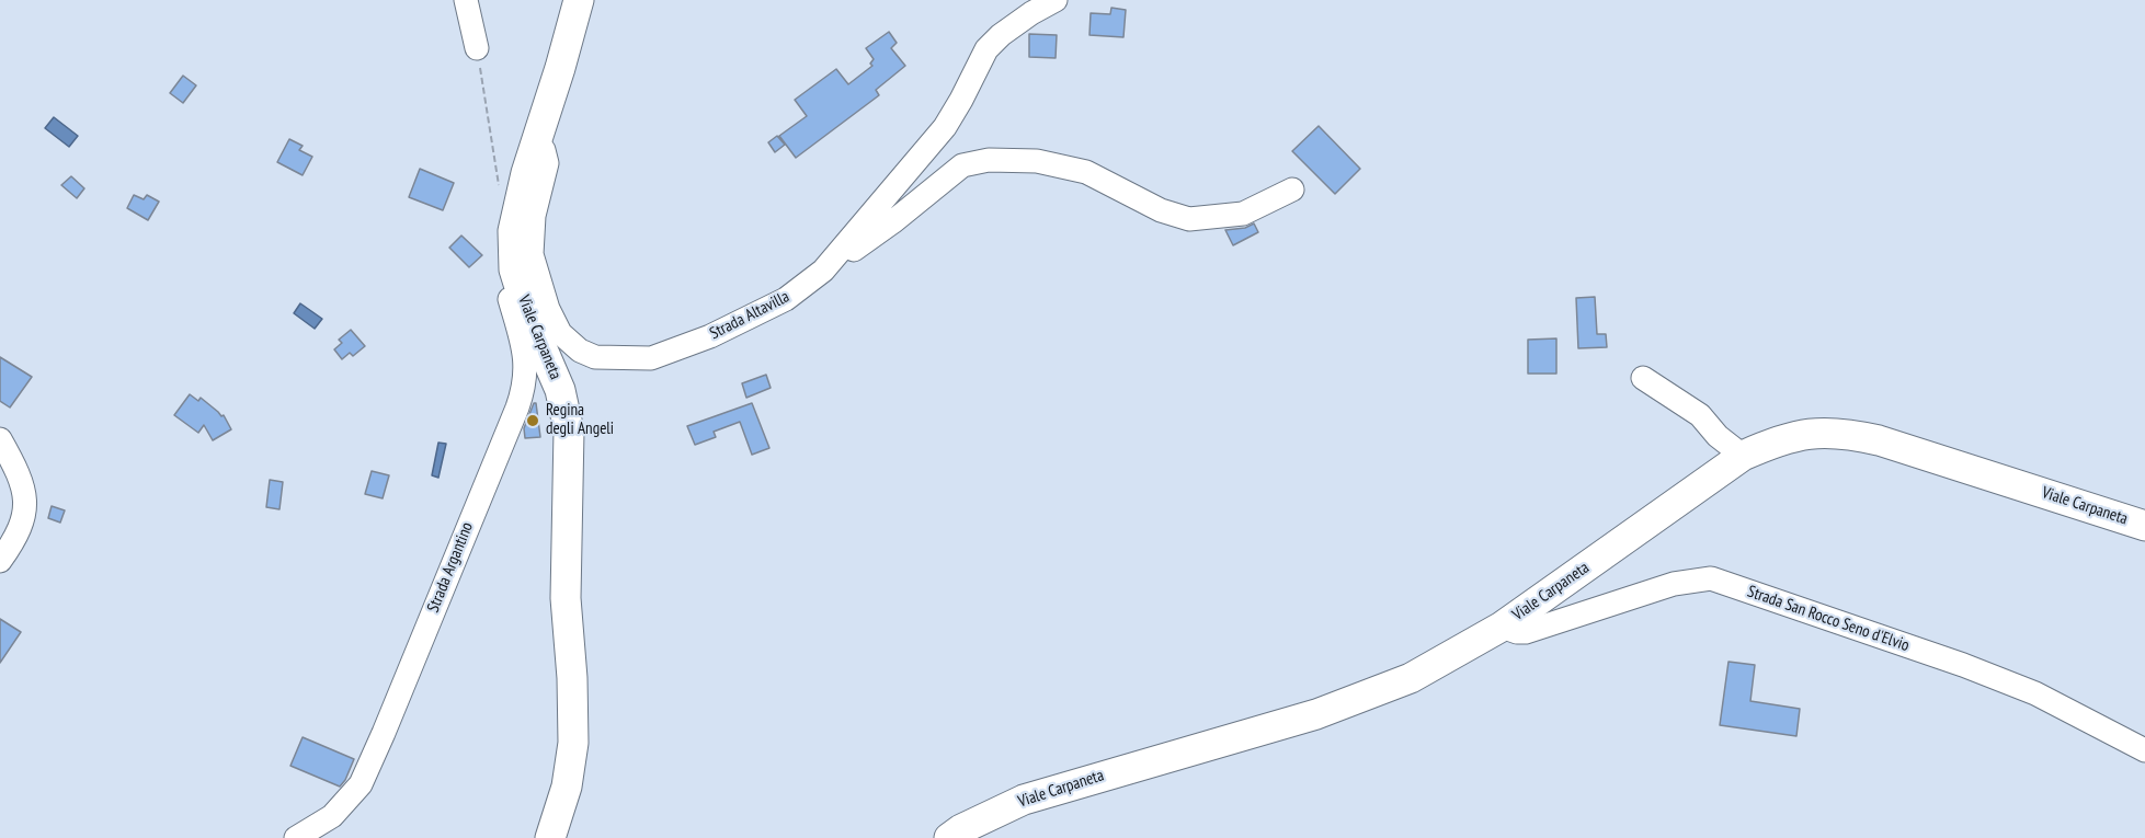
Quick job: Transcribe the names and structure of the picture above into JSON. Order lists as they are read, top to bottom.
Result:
{
  "streets": {
    "main road": ["Viale Carpaneta"],
    "street": ["Strada Altavilla", "Strada Argantino", "Strada San Rocco Seno d'Elvio"]
  },
  "crossings": [
    ["Strada Altavilla", "Viale Carpaneta"],
    ["Viale Carpaneta", "Strada Argantino"],
    ["Viale Carpaneta", "Strada San Rocco Seno d'Elvio"]
  ],
  "places": ["Regina degli Angeli"]
}
